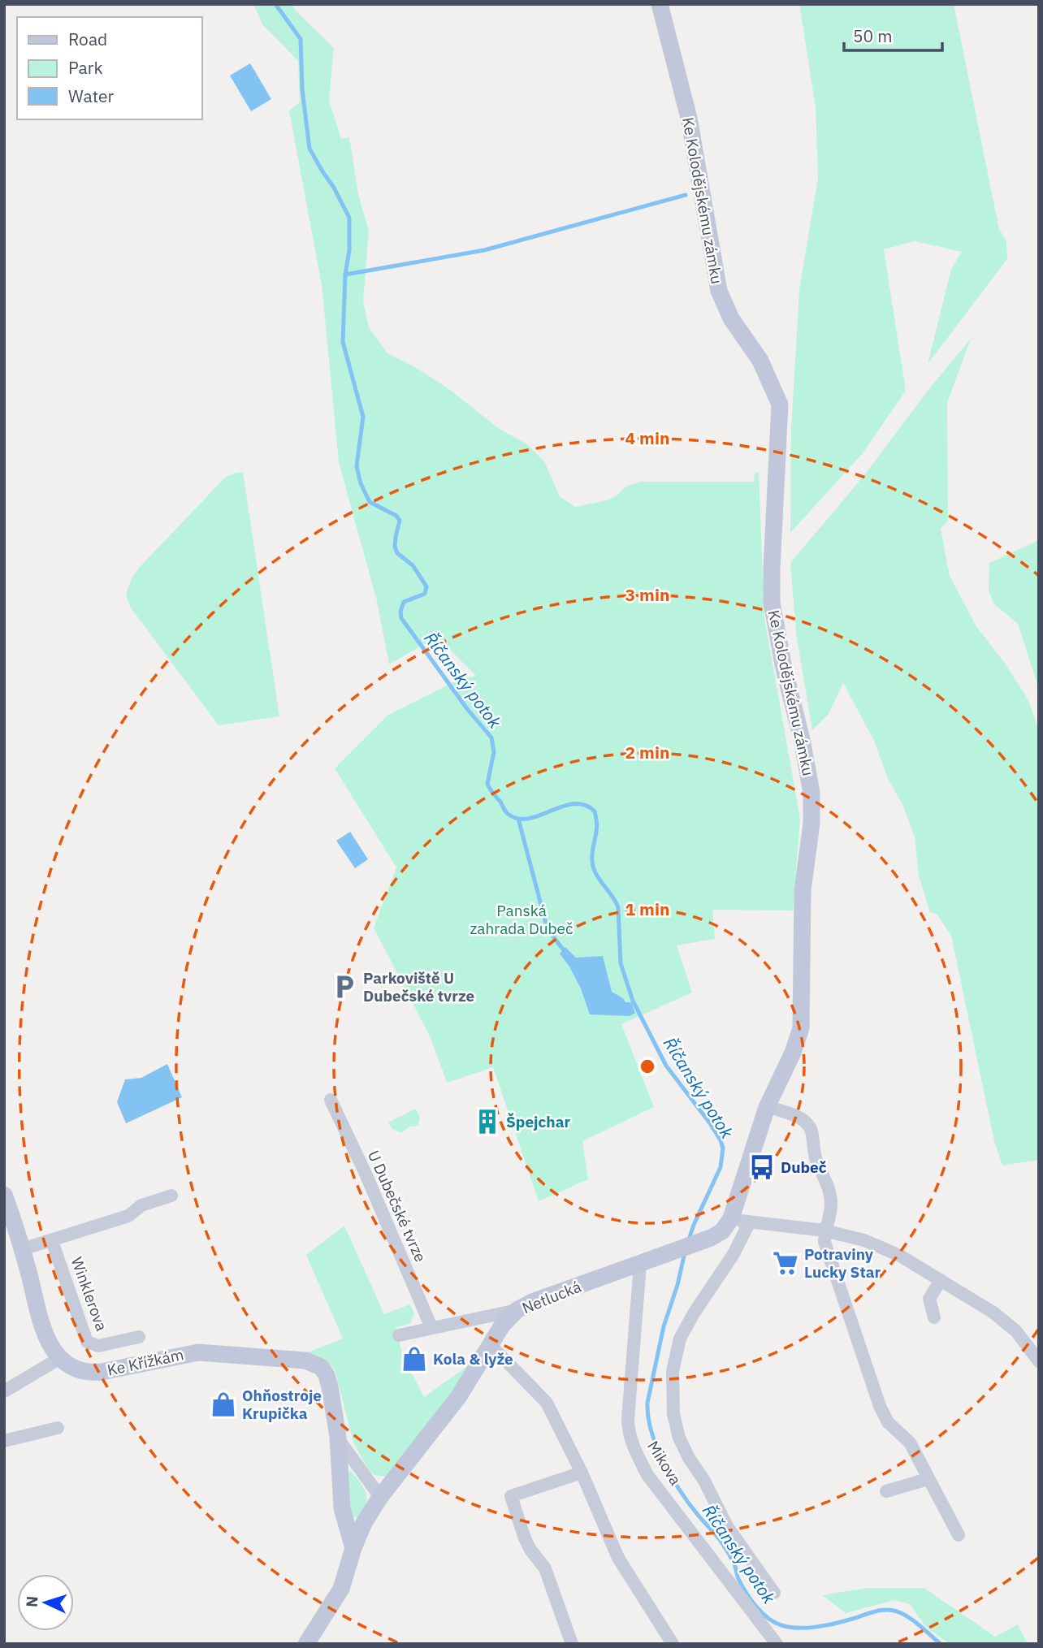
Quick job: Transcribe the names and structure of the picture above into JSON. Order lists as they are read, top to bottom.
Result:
{
  "streets": {
    "street": [
      "Ke Kolodějskému zámku",
      "U Dubečské tvrze",
      "Winklerova",
      "Netlucká",
      "Ke Křížkám",
      "Mikova"
    ]
  },
  "crossings": [
    ["Ke Kolodějskému zámku", "Netlucká"],
    ["Netlucká", "Mikova"]
  ],
  "water": ["Říčanský potok"],
  "parks": ["Panská zahrada Dubeč"],
  "places": {
    "parking": ["Parkoviště U Dubečské tvrze"],
    "building": ["Špejchar"],
    "bus stop": ["Dubeč"],
    "supermarket": ["Potraviny Lucky Star"],
    "shop": ["Kola & lyže", "Ohňostroje Krupička"]
  },
  "legend": ["Road", "Park", "Water"],
  "scale_bar": "50 m",
  "north": "left",
  "rings": [
    "4 min",
    "3 min",
    "2 min",
    "1 min"
  ]
}
